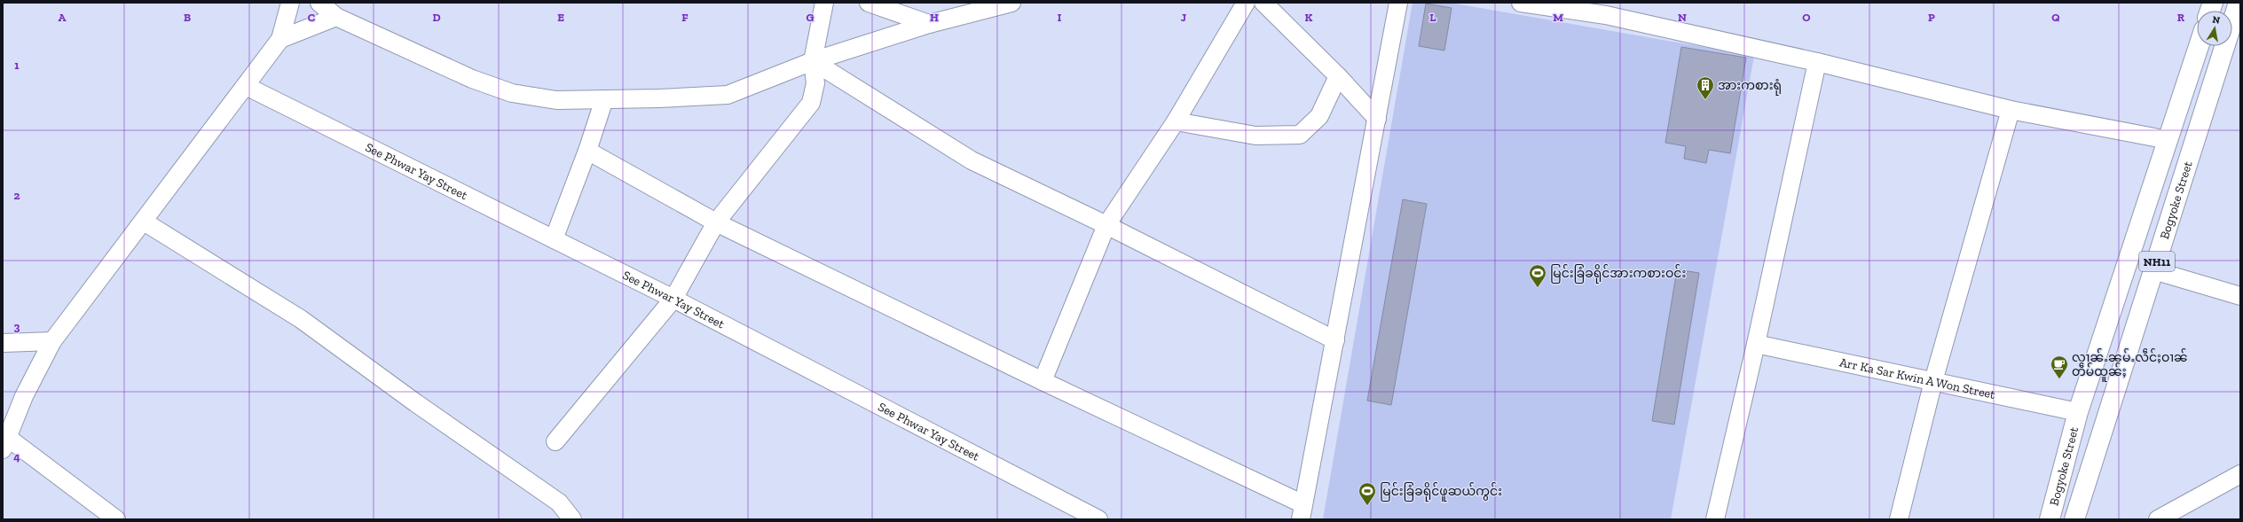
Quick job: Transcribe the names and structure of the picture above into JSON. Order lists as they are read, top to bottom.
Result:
{
  "streets": {
    "highway": ["Bogyoke Street", "NH11"],
    "street": ["See Phwar Yay Street", "Arr Ka Sar Kwin A Won Street"]
  },
  "crossings": [
    ["Bogyoke Street", "Arr Ka Sar Kwin A Won Street"]
  ],
  "places": {
    "building": ["အားကစားရုံ"],
    "sports": ["မြင်းခြံခရိုင်အားကစားဝင်း", "မြင်းခြံခရိုင်ဖူဆယ်ကွင်း"],
    "cafe": ["လၢၼ်ႉၼမ်ႉလဵင်ႈဝၢၼ် တဵမ်ထူၼ်ႈ"]
  },
  "north": "top",
  "grid": {
    "columns": [
      "A",
      "B",
      "C",
      "D",
      "E",
      "F",
      "G",
      "H",
      "I",
      "J",
      "K",
      "L",
      "M",
      "N",
      "O",
      "P",
      "Q",
      "R"
    ],
    "rows": [
      "1",
      "2",
      "3",
      "4"
    ]
  }
}
